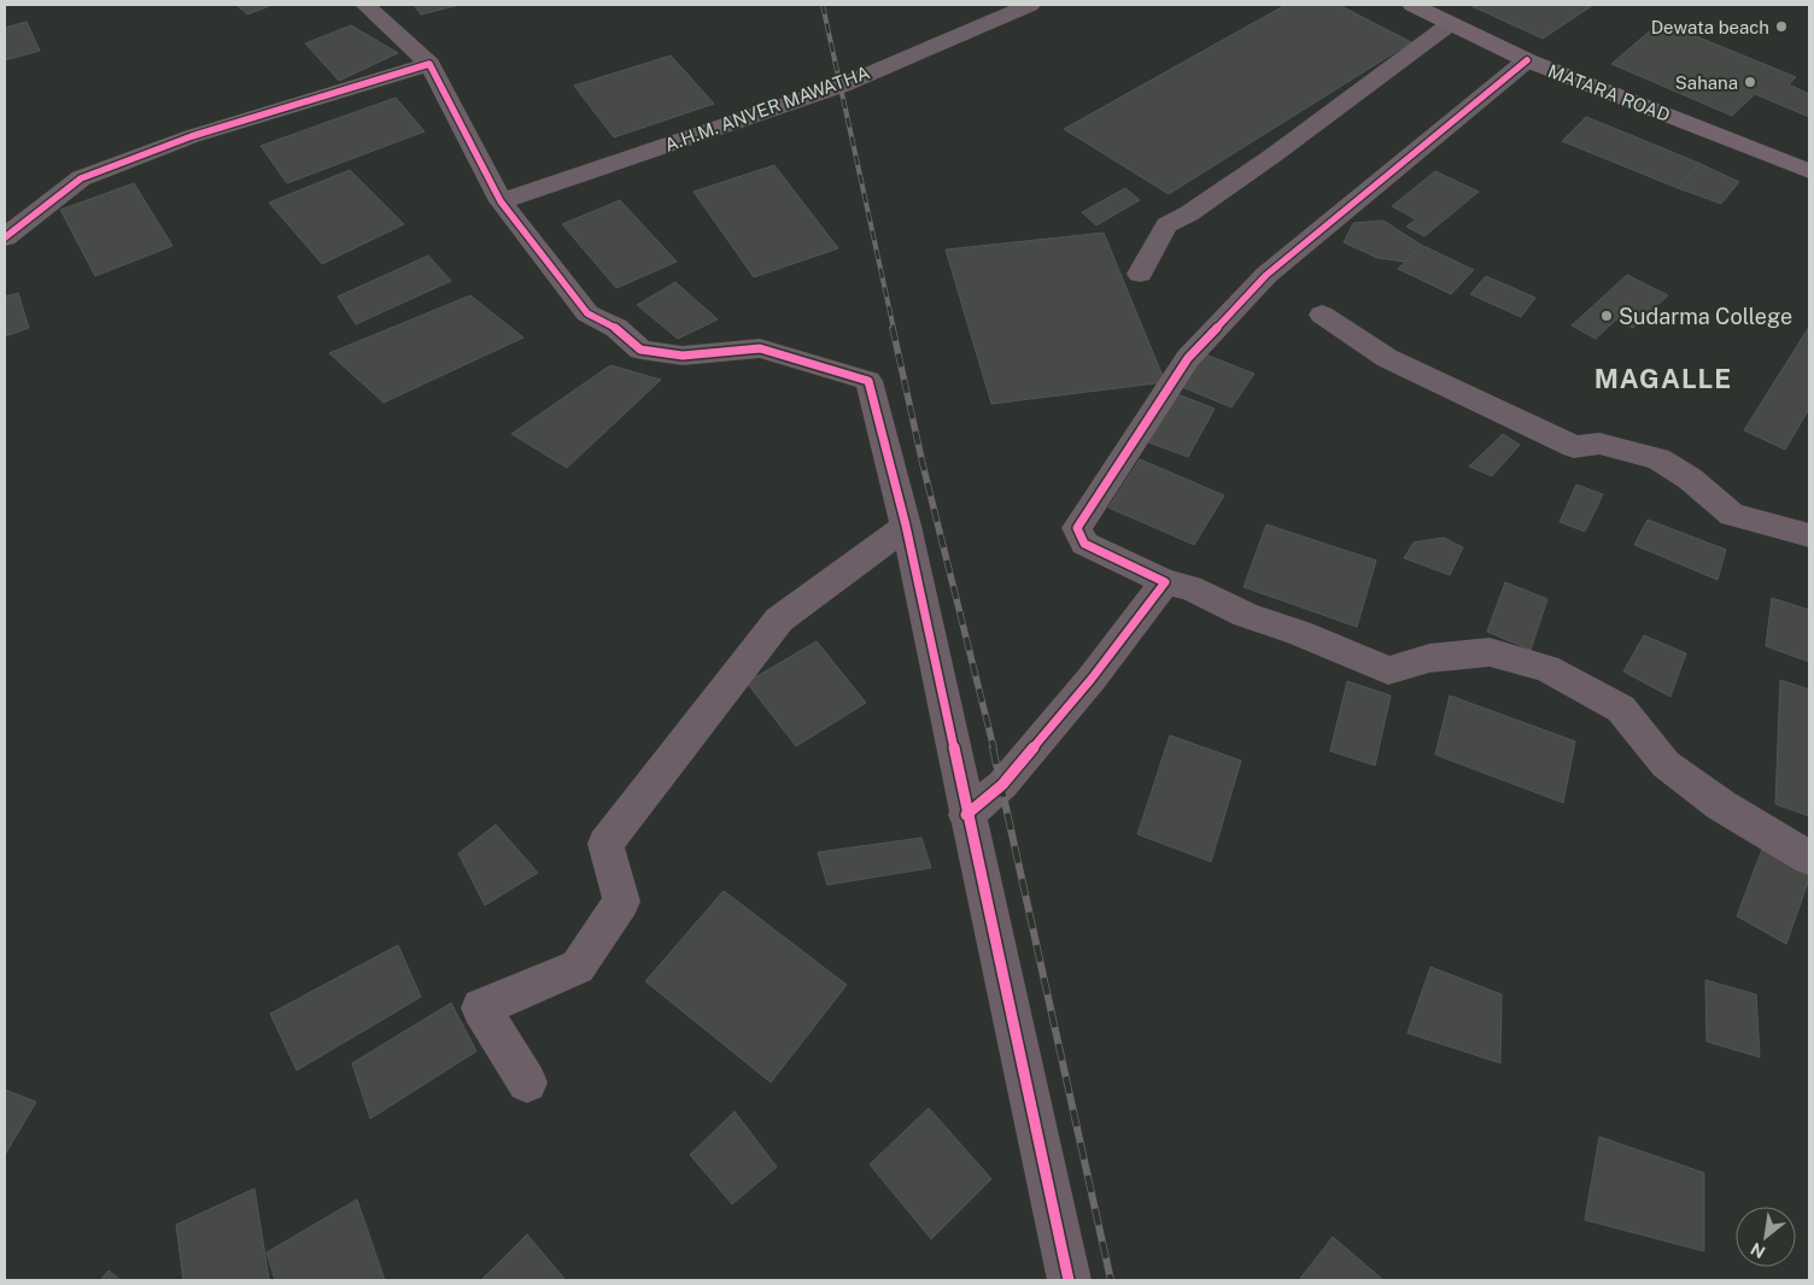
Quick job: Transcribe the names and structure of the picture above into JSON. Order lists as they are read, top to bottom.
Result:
{
  "streets": {
    "highway": ["MATARA ROAD"],
    "street": ["A.H.M. ANVER MAWATHA"]
  },
  "districts": ["MAGALLE"],
  "places": ["Dewata beach", "Sahana", "Sudarma College"],
  "north": "bottom left"
}
